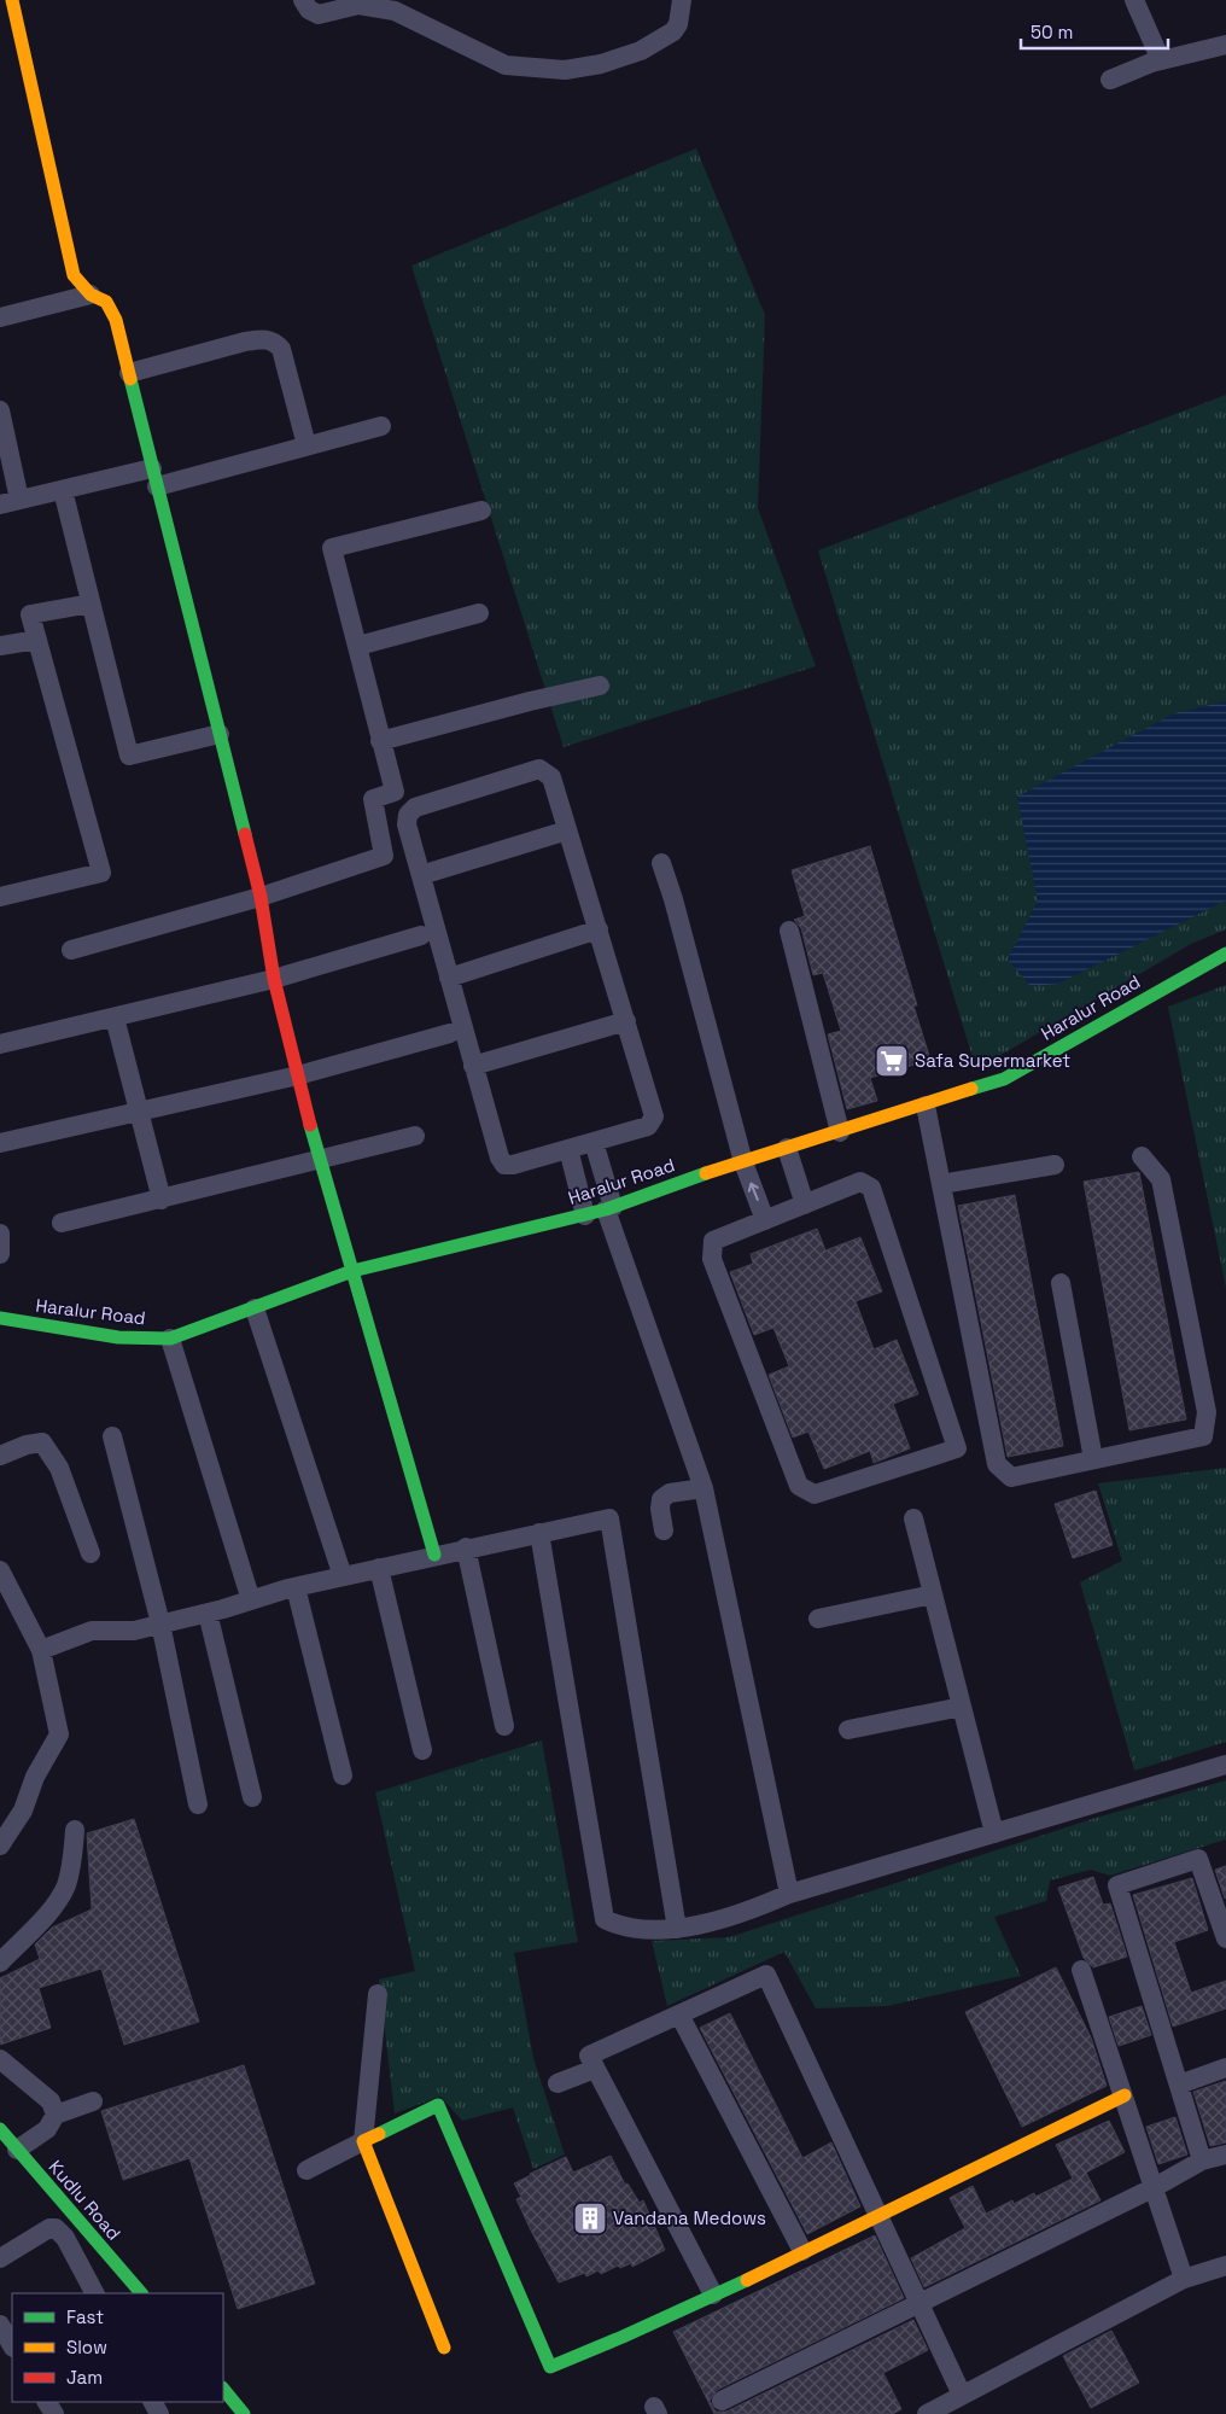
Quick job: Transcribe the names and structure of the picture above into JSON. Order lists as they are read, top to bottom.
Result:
{
  "streets": {
    "street": ["Haralur Road", "Kudlu Road"]
  },
  "places": {
    "supermarket": ["Safa Supermarket"],
    "building": ["Vandana Medows"]
  },
  "legend": ["Fast", "Slow", "Jam"],
  "scale_bar": "50 m"
}
